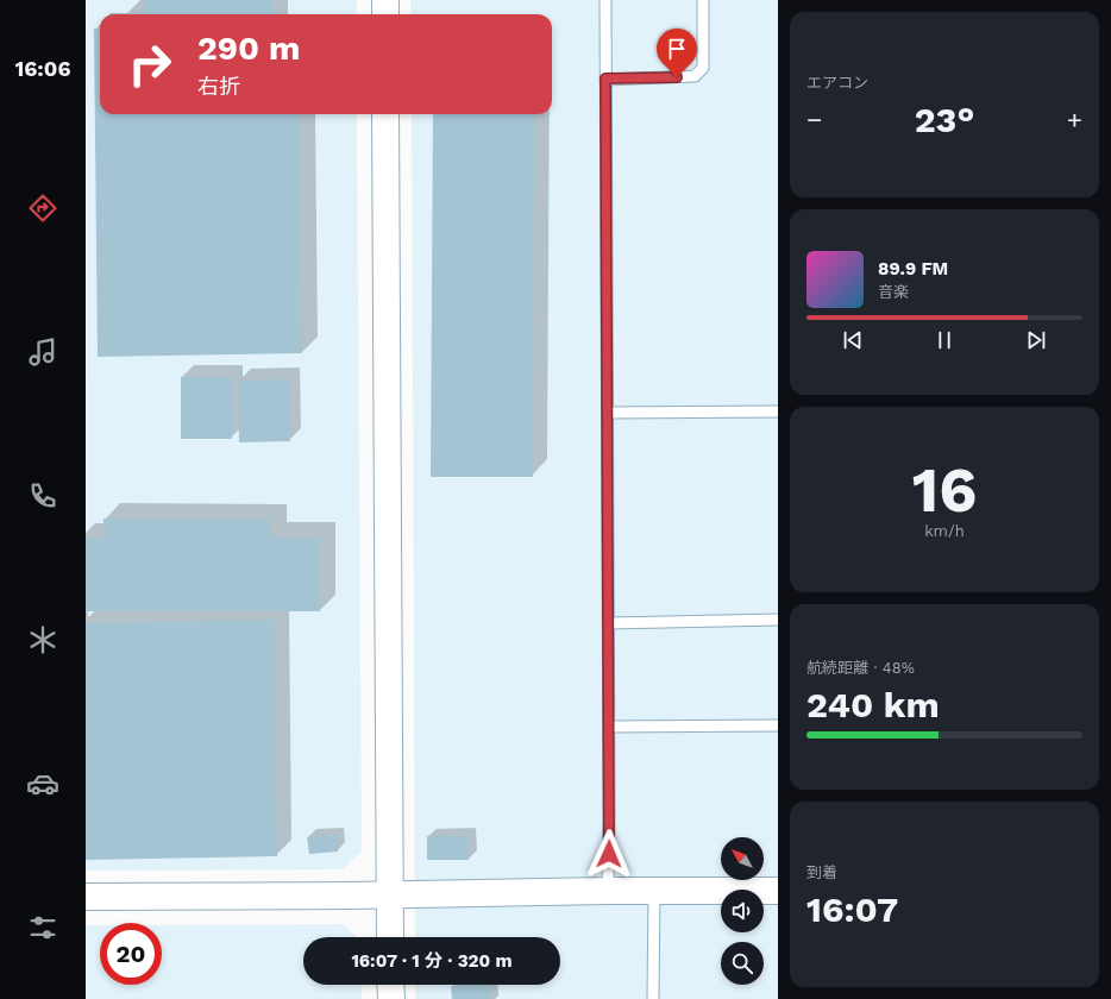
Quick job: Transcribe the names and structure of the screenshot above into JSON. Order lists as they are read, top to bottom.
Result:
{
  "north": "top left",
  "page": {
    "tabs": "16:06",
    "tile": [
      "エアコン",
      ["16", "km/h"],
      ["航続距離 · 48%", "240 km"],
      ["到着", "16:07"]
    ],
    "turn": ["290 m", "右折"],
    "heat": ["−", "23°", "+"],
    "song": ["89.9 FM", "音楽"],
    "limit": "20",
    "trip": "16:07 · 1 分 · 320 m"
  }
}
